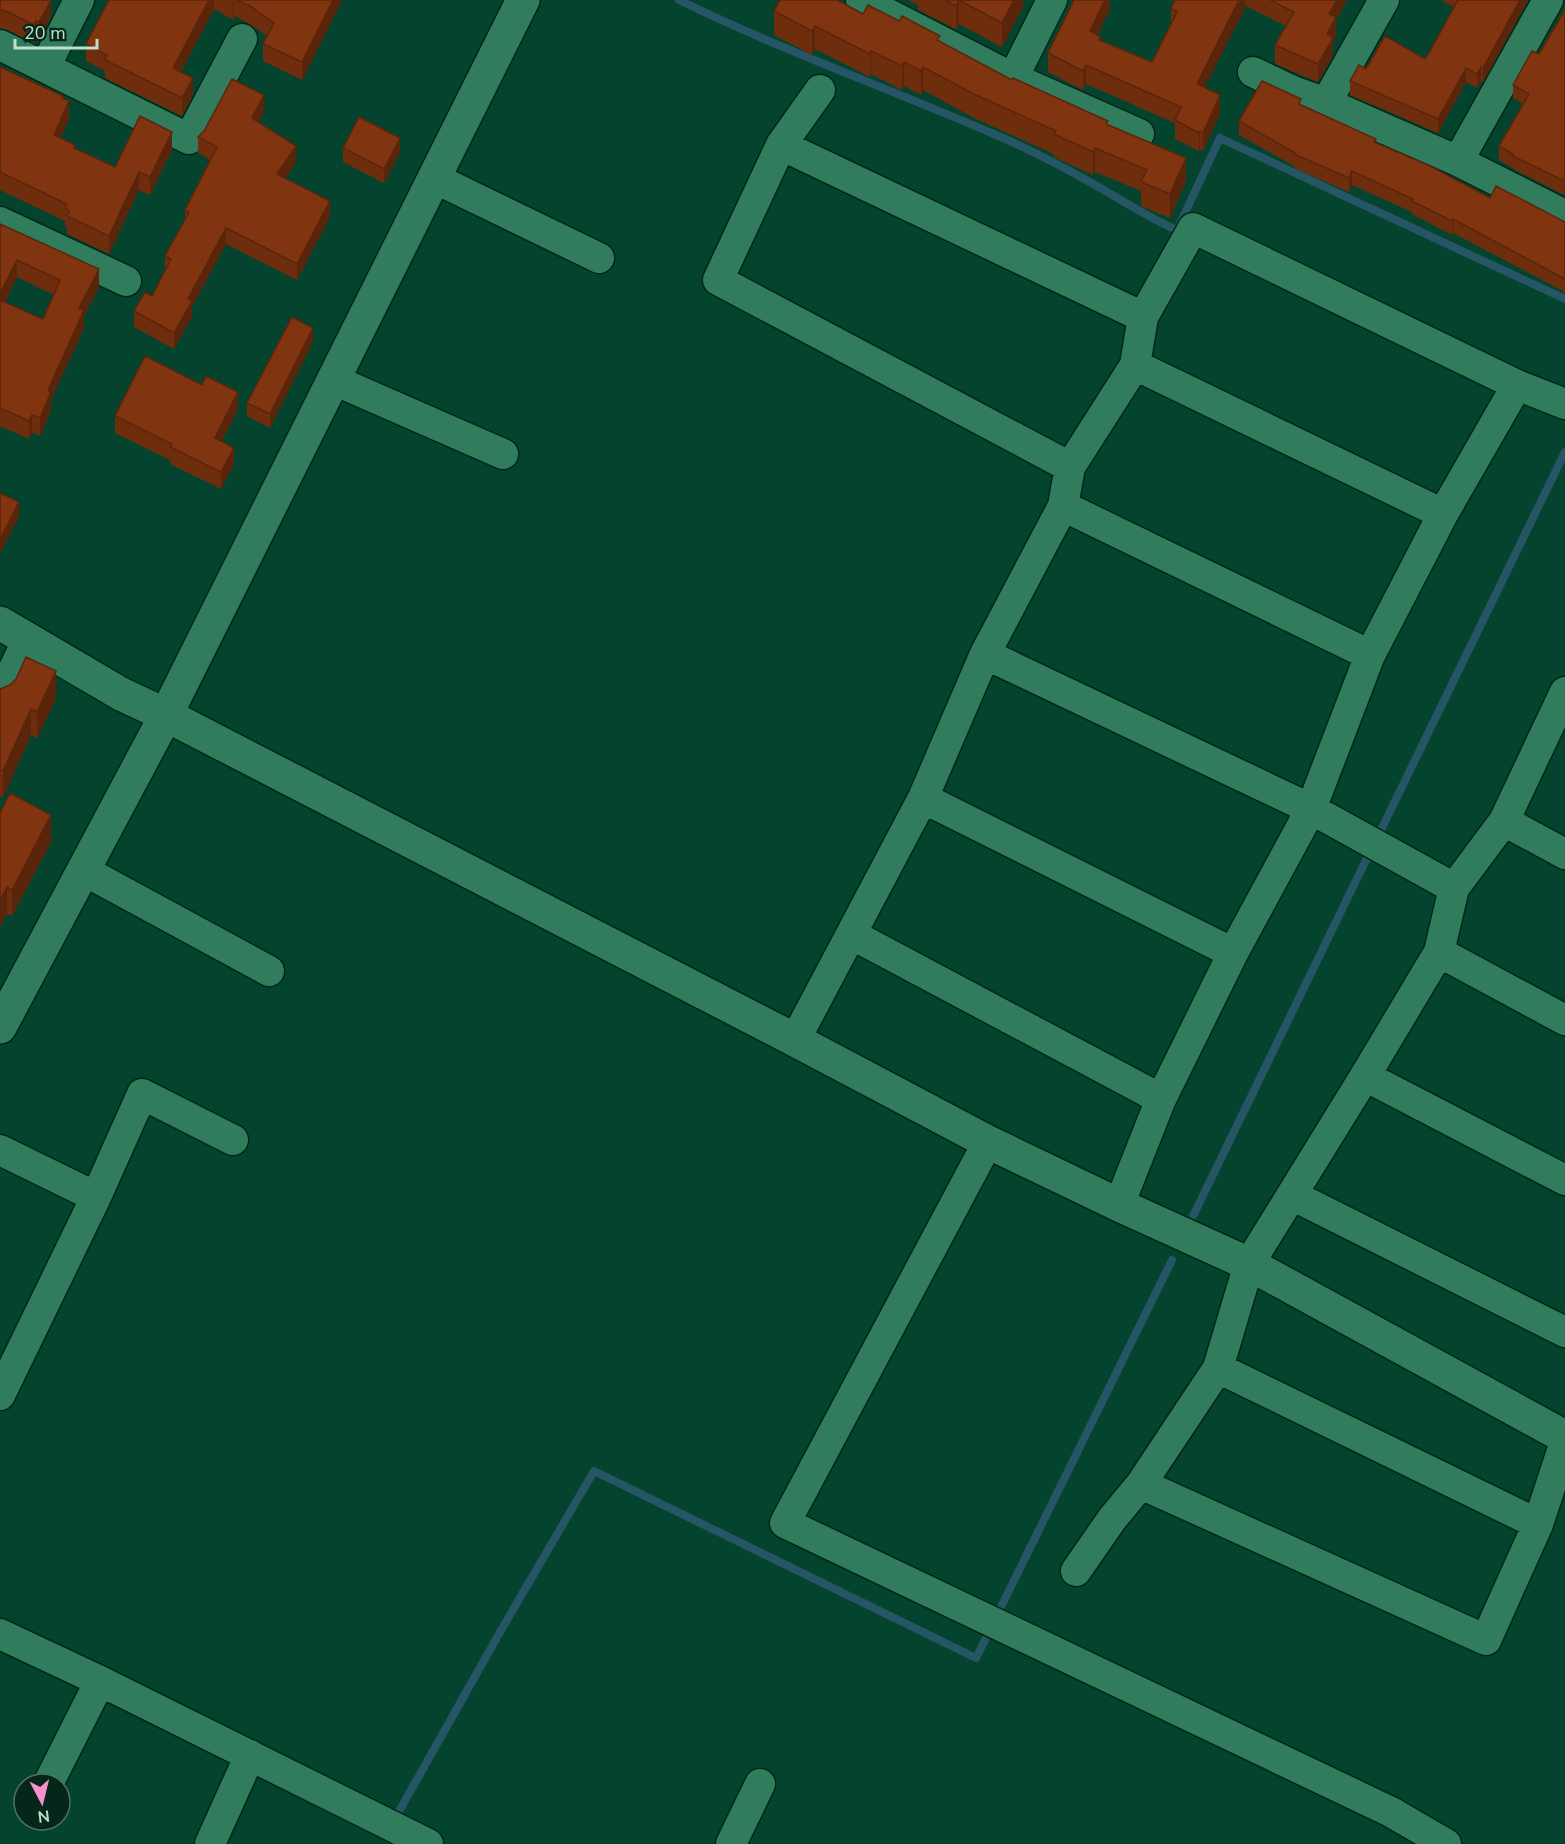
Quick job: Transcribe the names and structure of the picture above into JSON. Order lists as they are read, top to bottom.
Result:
{
  "scale_bar": "20 m",
  "north": "bottom"
}
